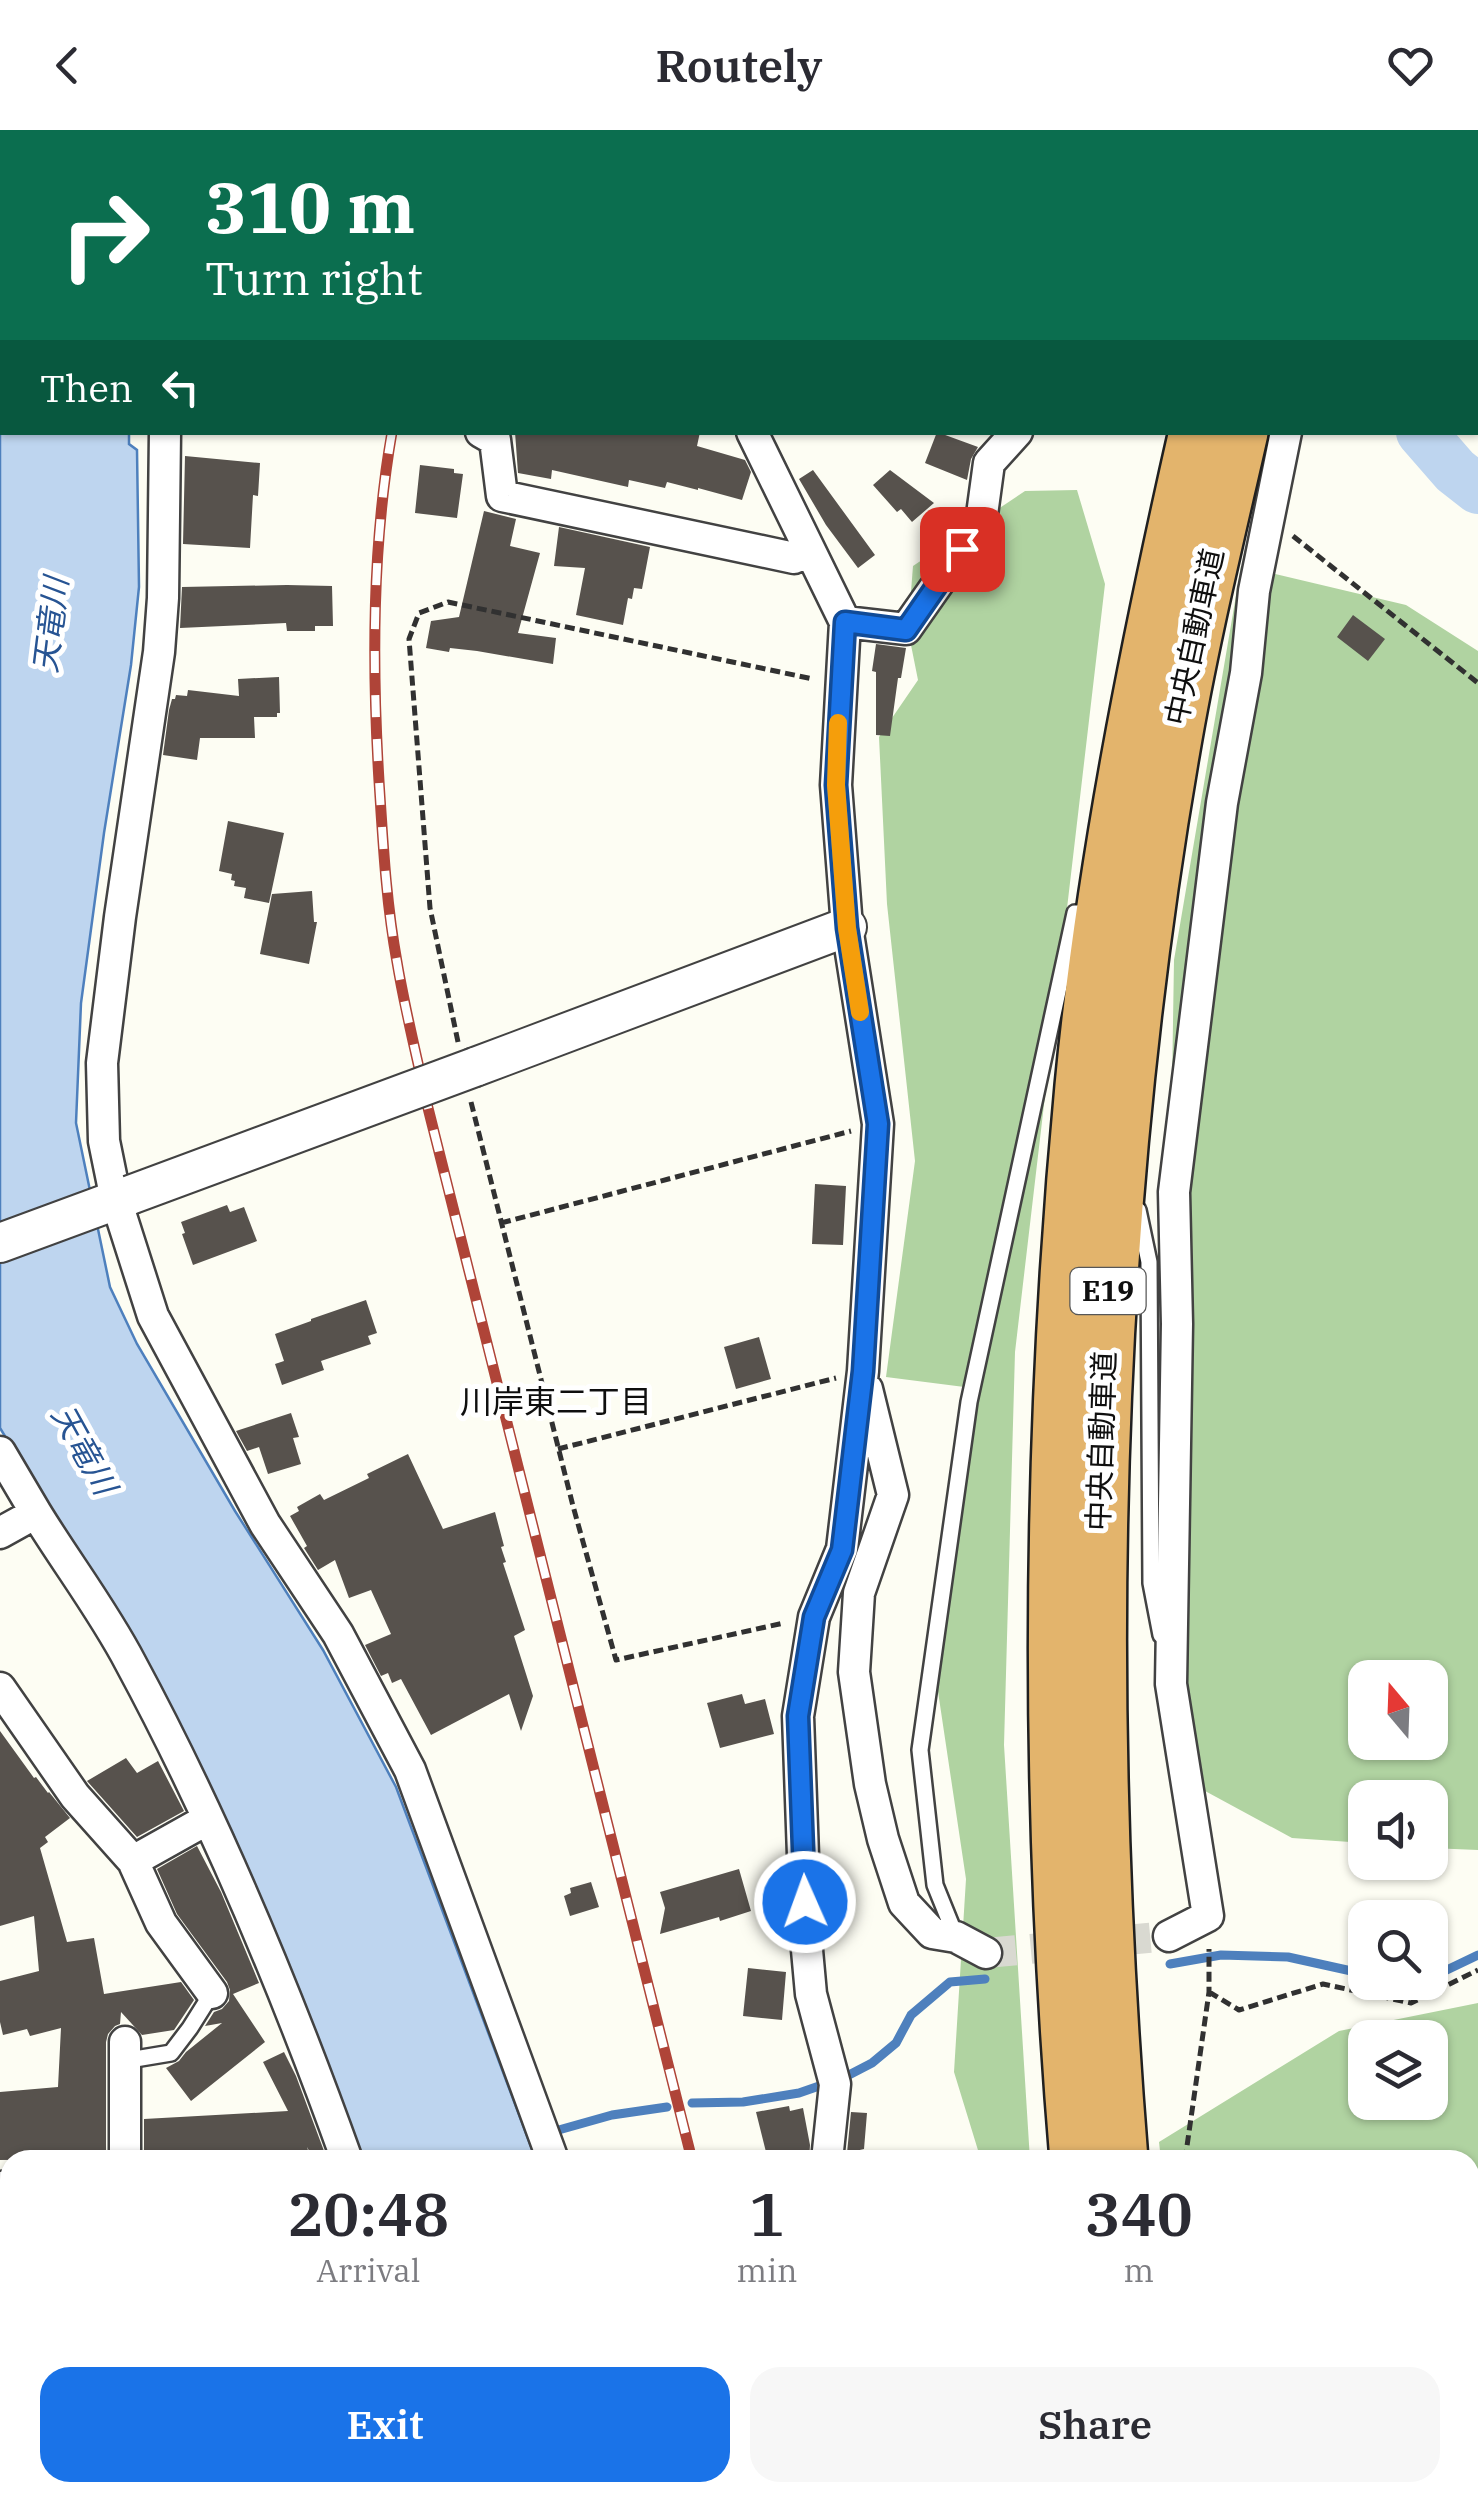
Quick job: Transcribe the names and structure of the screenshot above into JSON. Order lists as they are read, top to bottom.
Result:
{
  "streets": {
    "highway": ["中央自動車道", "E19"]
  },
  "districts": ["川岸東二丁目"],
  "water": ["天竜川"],
  "north": "top",
  "page": {
    "header": "Routely",
    "turn": ["310 m", "Turn right"],
    "then": "Then",
    "eta": [
      "20:48",
      "Arrival",
      "1",
      "min",
      "340",
      "m"
    ],
    "buttons": ["Exit", "Share"]
  }
}
